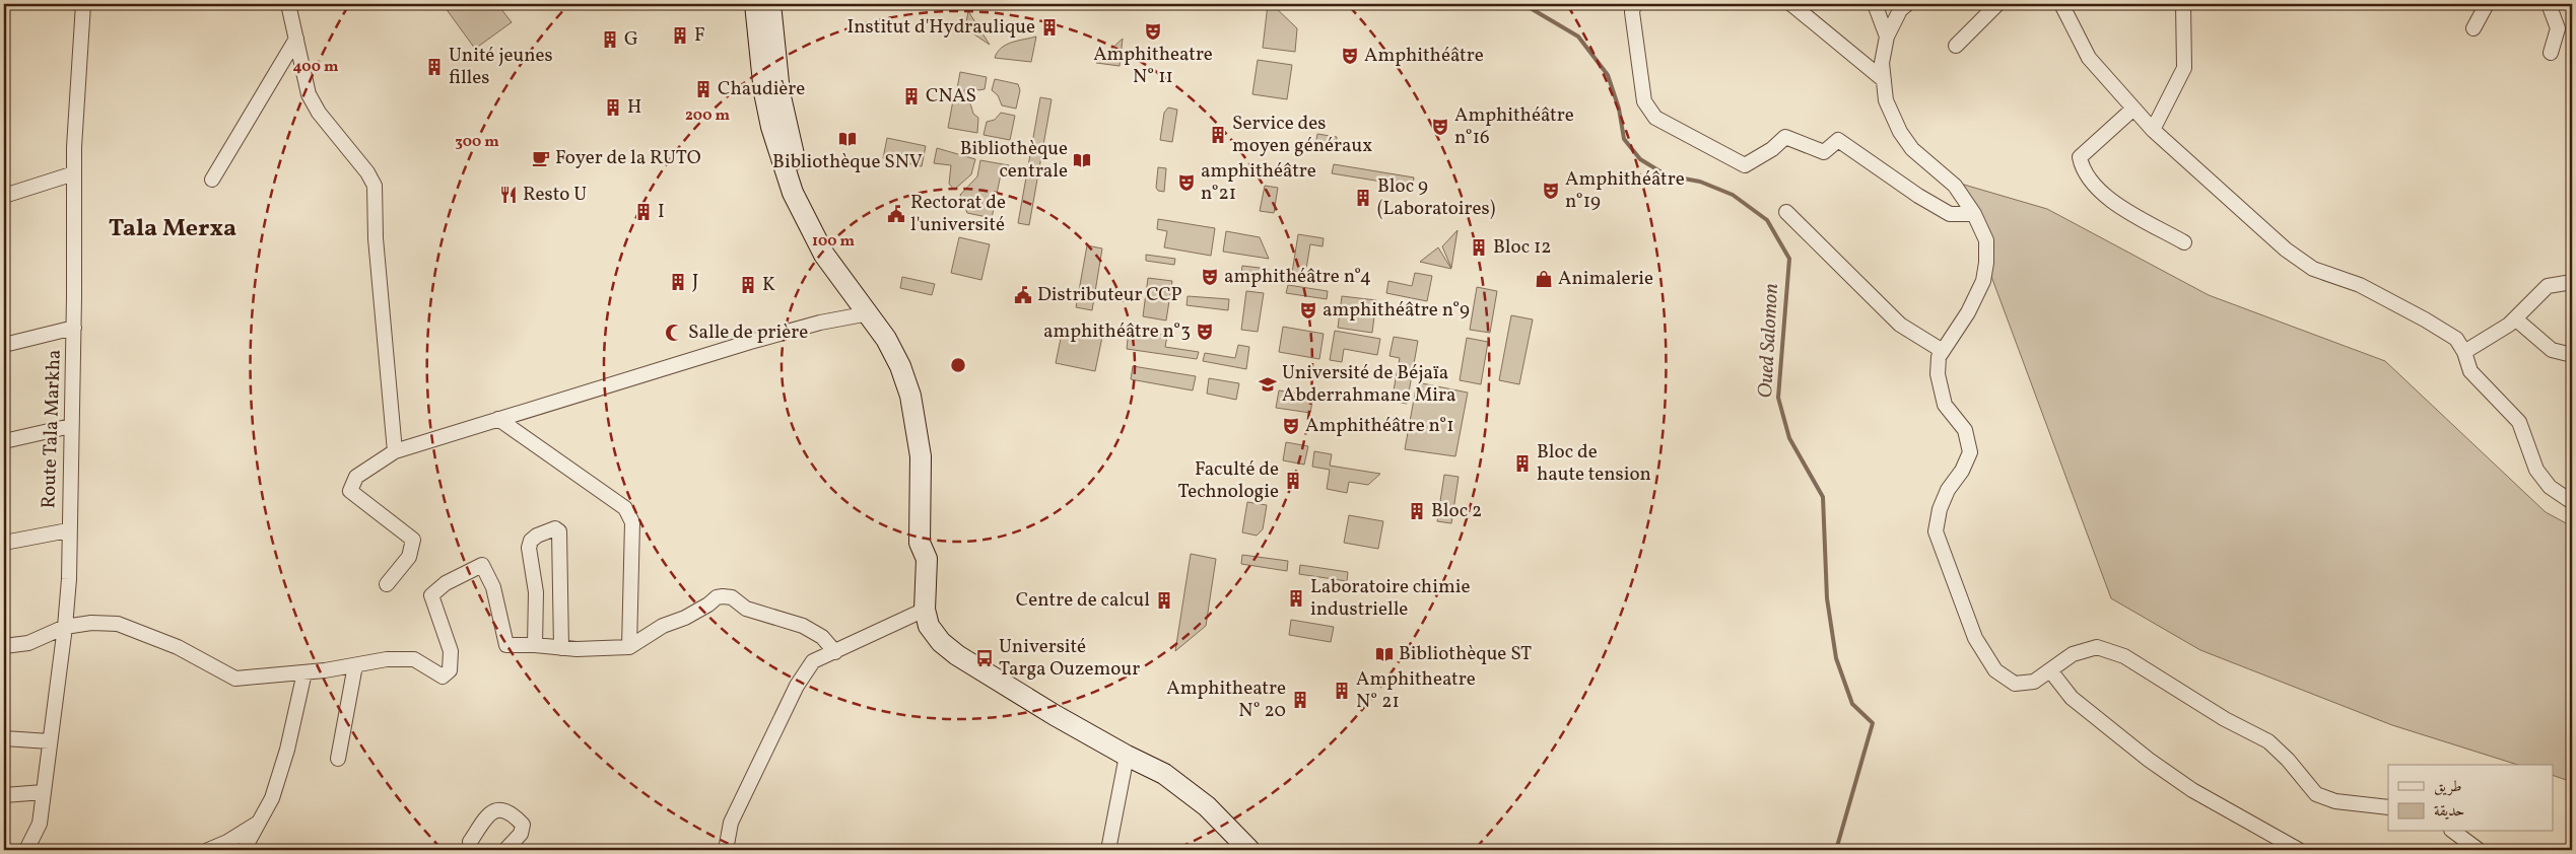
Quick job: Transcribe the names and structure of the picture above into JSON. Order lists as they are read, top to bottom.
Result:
{
  "streets": {
    "street": ["Route Tala Markha"]
  },
  "districts": ["Tala Merxa"],
  "water": ["Oued Salomon"],
  "places": {
    "building": [
      "Institut d'Hydraulique",
      "F",
      "G",
      "Unité jeunes filles",
      "Chaudière",
      "CNAS",
      "H",
      "Service des moyen généraux",
      "Bloc 9 (Laboratoires)",
      "I",
      "Bloc 12",
      "J",
      "K",
      "Bloc de haute tension",
      "Faculté de Technologie",
      "Bloc 2",
      "Laboratoire chimie industrielle",
      "Centre de calcul",
      "Amphitheatre N° 21",
      "Amphitheatre N° 20"
    ],
    "theatre": [
      "Amphitheatre N° 11",
      "Amphithéâtre",
      "Amphithéâtre n°16",
      "amphithéâtre n°21",
      "Amphithéâtre n°19",
      "amphithéâtre n°4",
      "amphithéâtre n°9",
      "amphithéâtre n°3",
      "Amphithéâtre n°1"
    ],
    "library": ["Bibliothèque SNV", "Bibliothèque centrale", "Bibliothèque ST"],
    "cafe": ["Foyer de la RUTO"],
    "restaurant": ["Resto U"],
    "public building": ["Rectorat de l'université", "Distributeur CCP"],
    "shop": ["Animalerie"],
    "mosque": ["Salle de prière"],
    "school or university": ["Université de Béjaïa Abderrahmane Mira"],
    "bus stop": ["Université Targa Ouzemour"]
  },
  "legend": ["طريق", "حديقة"],
  "rings": [
    "400 m",
    "200 m",
    "300 m",
    "100 m"
  ]
}
